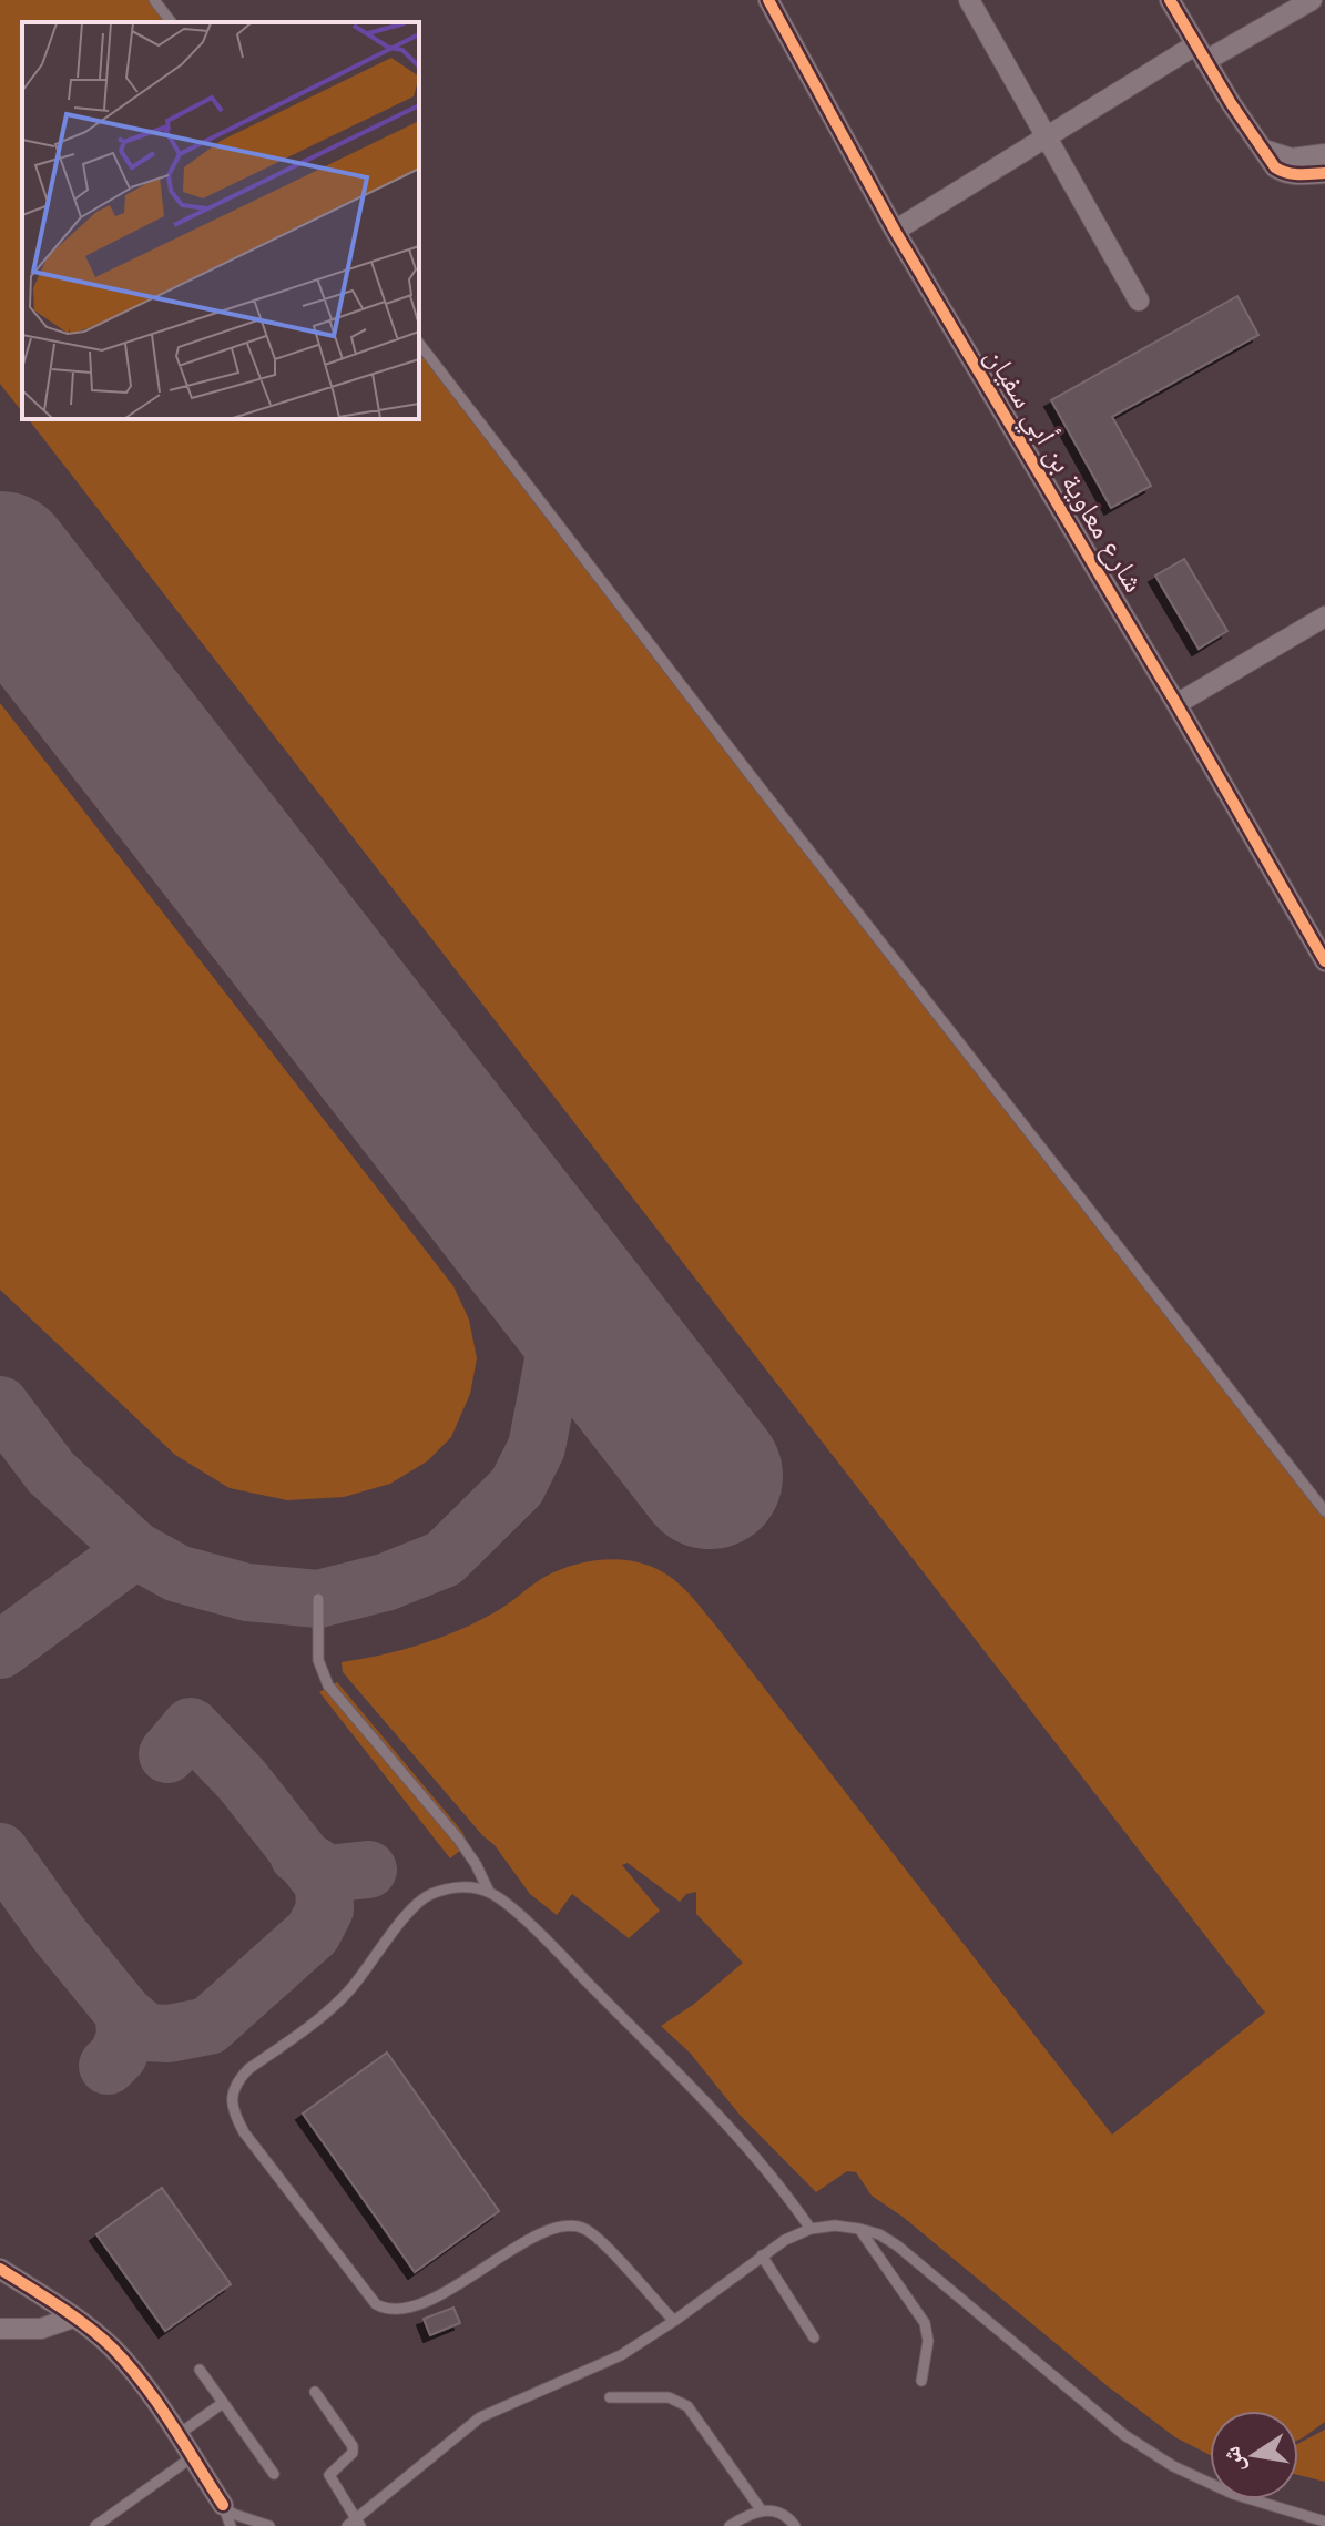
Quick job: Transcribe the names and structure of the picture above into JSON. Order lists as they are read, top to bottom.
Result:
{
  "streets": {
    "street": ["شارع معاوية بن أبي سفيان"]
  },
  "north": "left"
}
